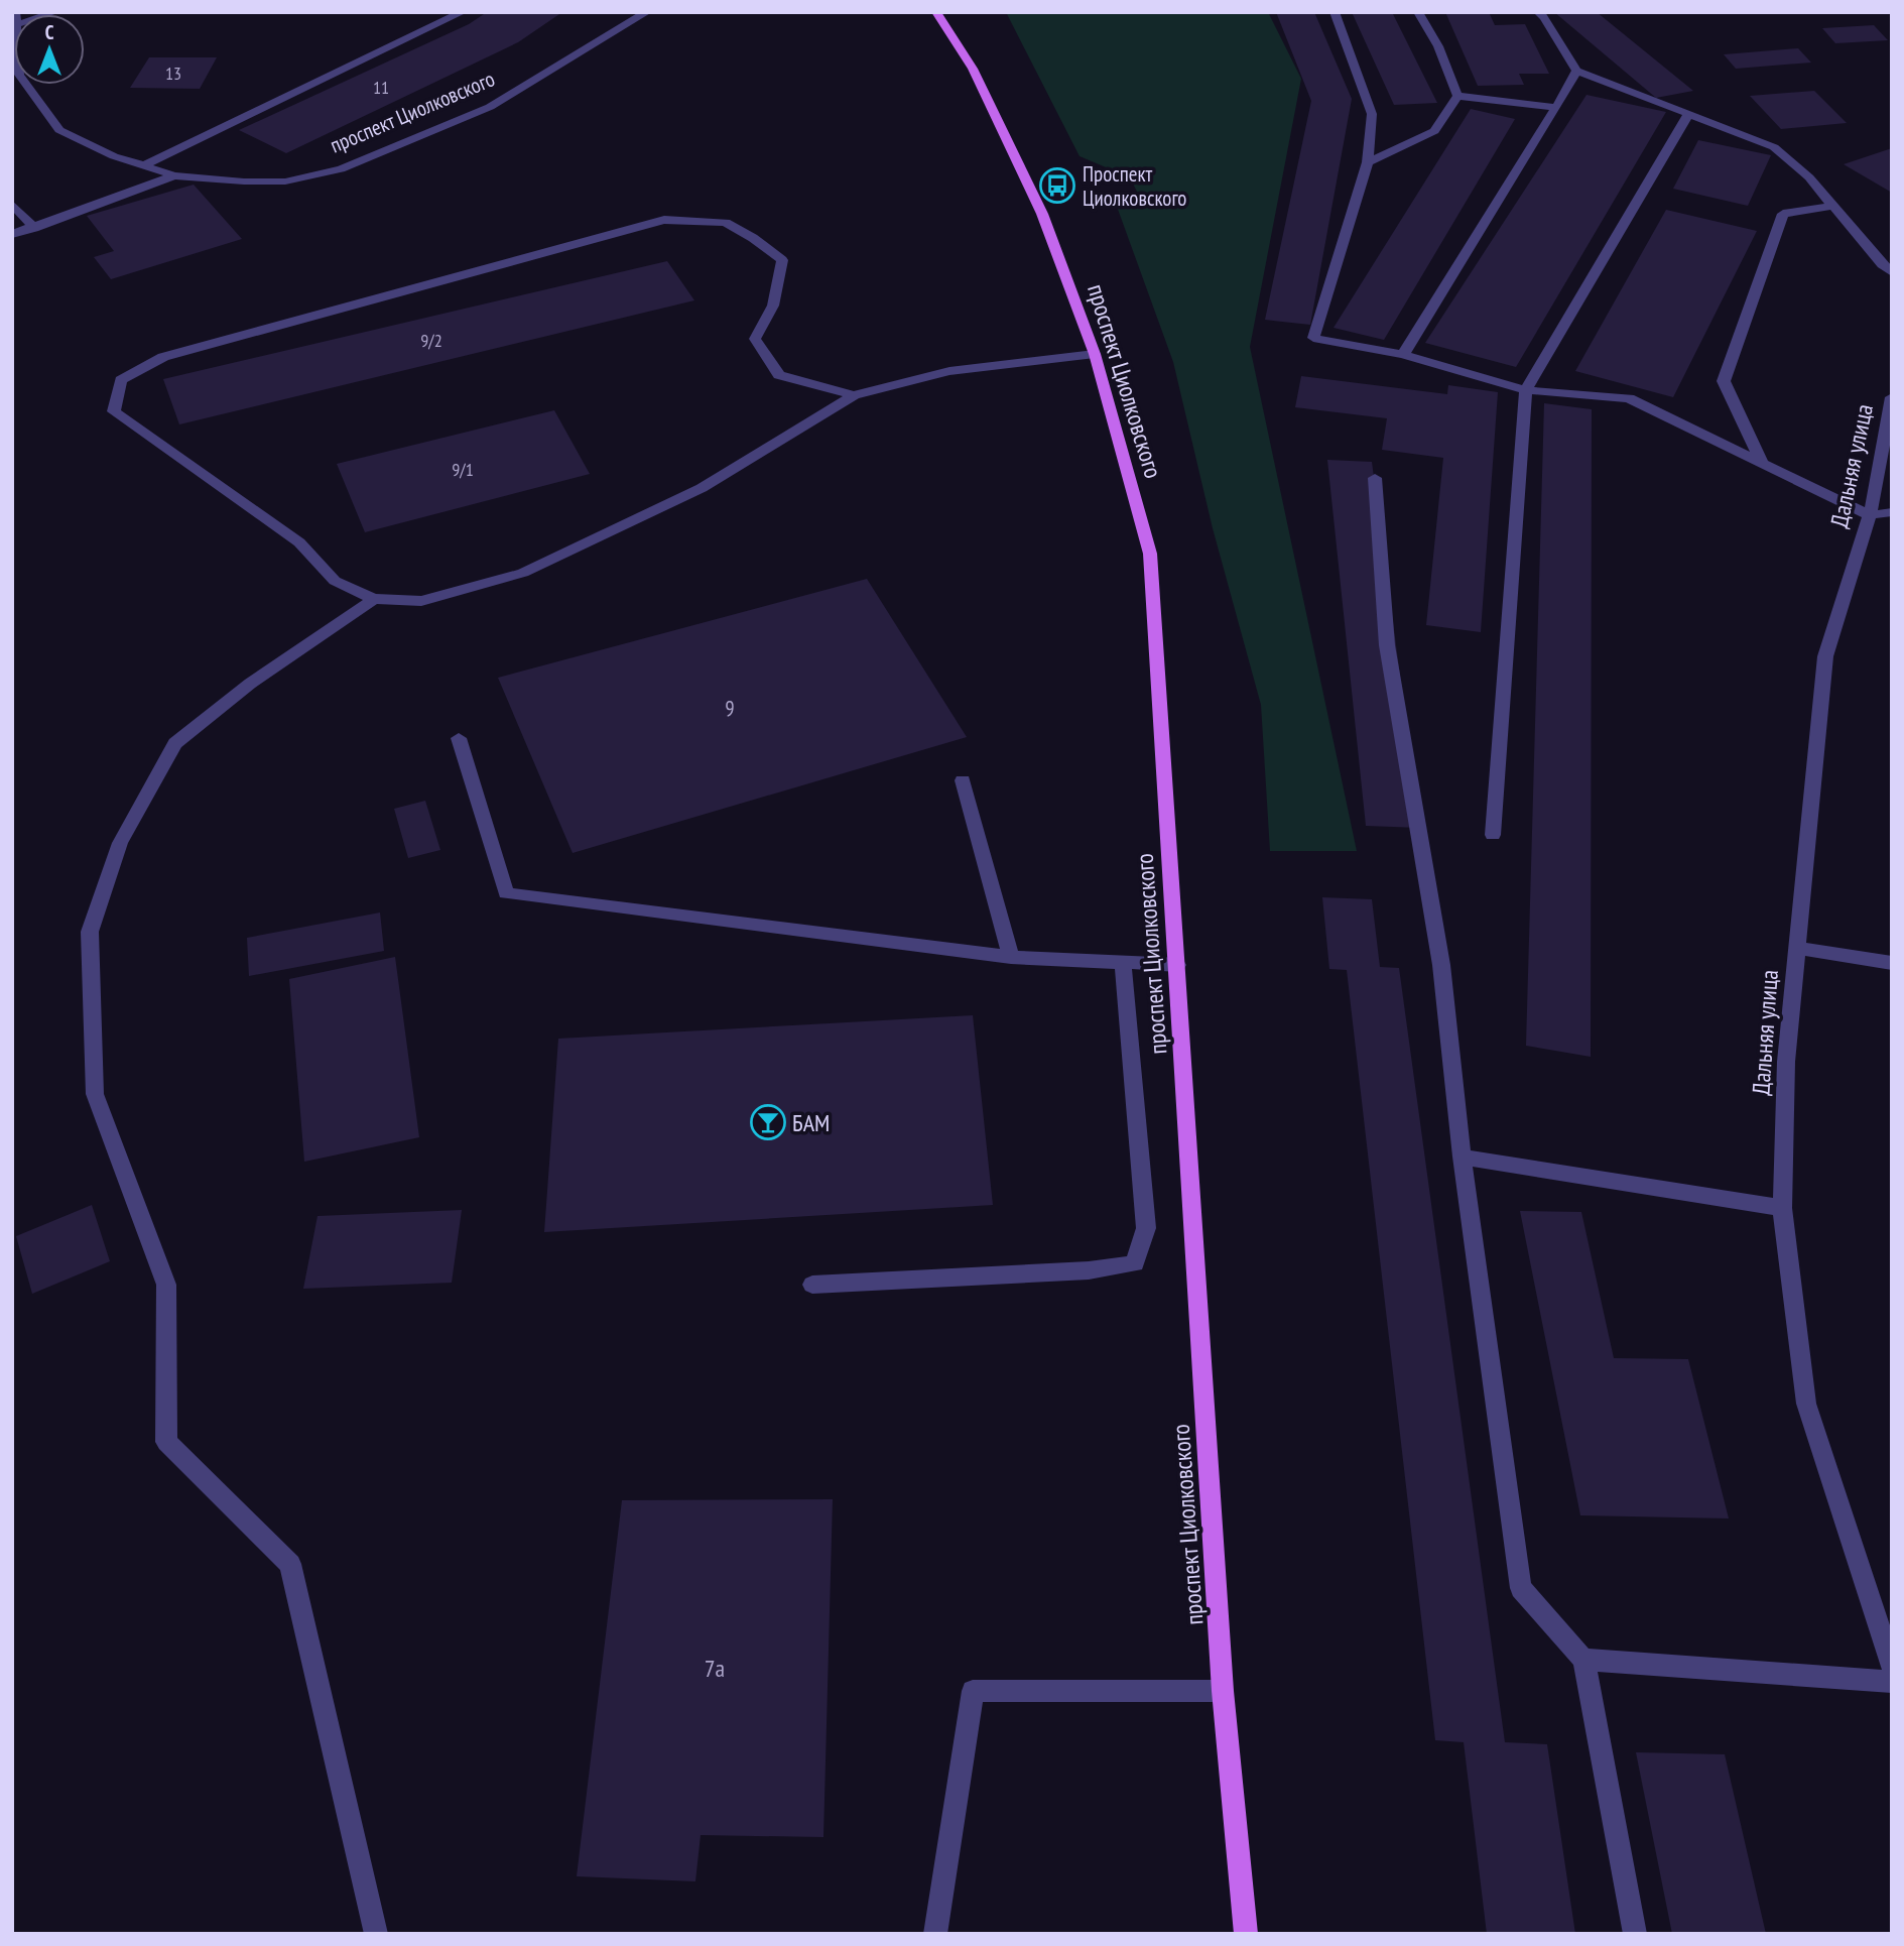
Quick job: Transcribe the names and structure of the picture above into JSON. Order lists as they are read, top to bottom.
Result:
{
  "streets": {
    "main road": ["проспект Циолковского"],
    "street": ["Дальняя улица"]
  },
  "places": {
    "bus stop": ["Проспект Циолковского"],
    "bar": ["БАМ"]
  },
  "house_numbers": [
    "13",
    "11",
    "9/2",
    "9/1",
    "9",
    "7а"
  ],
  "north": "top"
}
